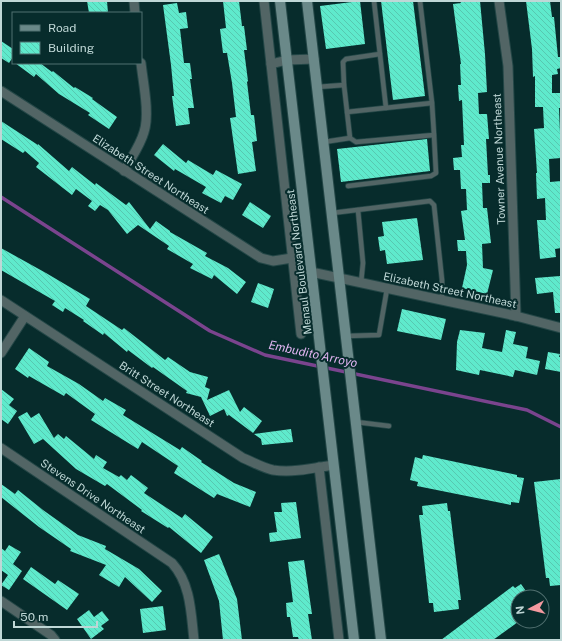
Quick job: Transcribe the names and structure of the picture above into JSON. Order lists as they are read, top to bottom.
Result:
{
  "streets": {
    "main road": ["Menaul Boulevard Northeast"],
    "street": [
      "Towner Avenue Northeast",
      "Elizabeth Street Northeast",
      "Britt Street Northeast",
      "Stevens Drive Northeast"
    ]
  },
  "crossings": [
    ["Towner Avenue Northeast", "Elizabeth Street Northeast"],
    ["Elizabeth Street Northeast", "Menaul Boulevard Northeast"],
    ["Menaul Boulevard Northeast", "Britt Street Northeast"]
  ],
  "water": ["Embudito Arroyo"],
  "legend": ["Road", "Building"],
  "scale_bar": "50 m",
  "north": "left"
}
